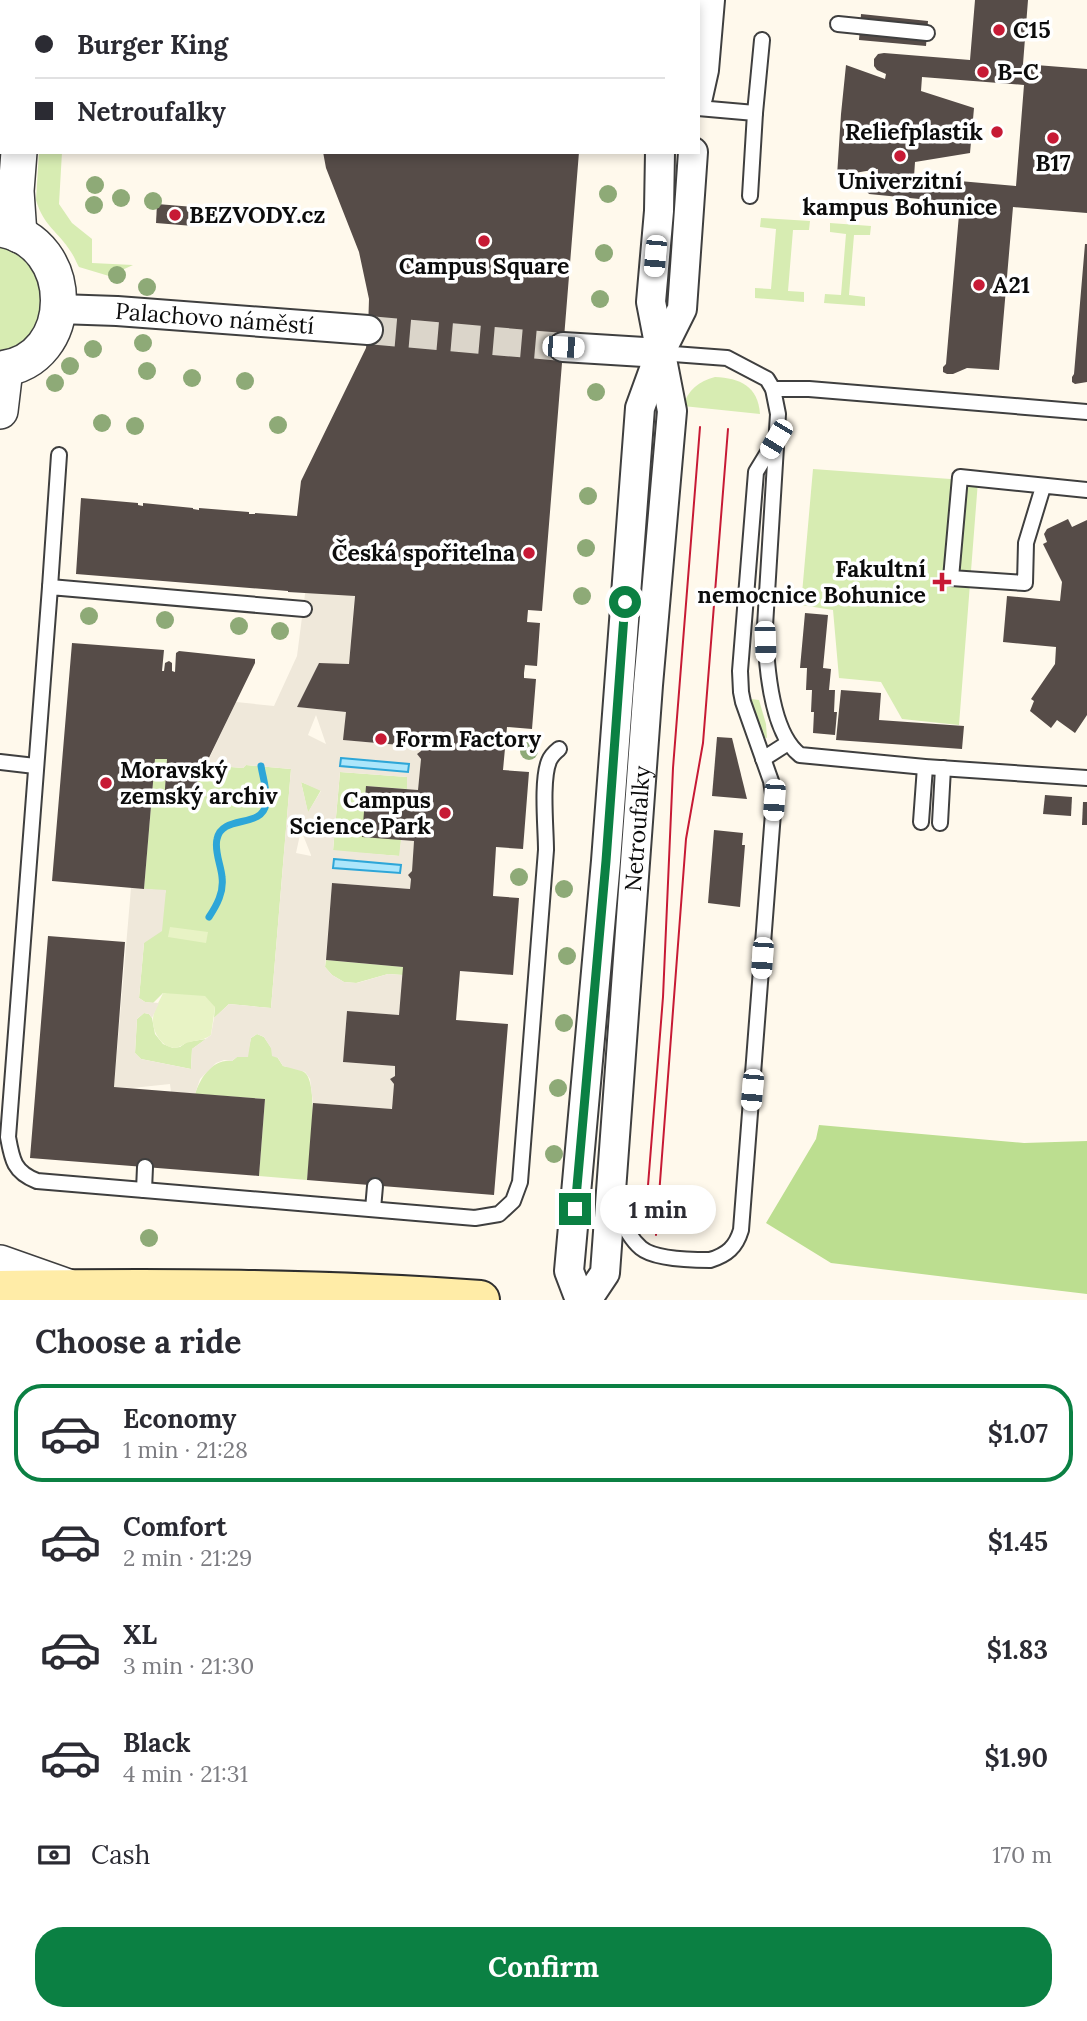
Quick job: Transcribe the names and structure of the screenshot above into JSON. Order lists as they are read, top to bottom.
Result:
{
  "streets": {
    "street": ["Palachovo náměstí", "Netroufalky"]
  },
  "places": {
    "other": [
      "C15",
      "B-C",
      "Reliefplastik",
      "B17",
      "Univerzitní kampus Bohunice",
      "BEZVODY.cz",
      "Campus Square",
      "A21",
      "Česká spořitelna",
      "Form Factory",
      "Moravský zemský archiv",
      "Campus Science Park"
    ],
    "health": ["Fakultní nemocnice Bohunice"]
  },
  "page": {
    "banner": ["Burger King", "Netroufalky"],
    "bubble": "1 min",
    "heading": "Choose a ride",
    "list": [
      {
        "name": "Economy",
        "note": "1 min · 21:28",
        "value": "$1.07"
      },
      {
        "name": "Comfort",
        "note": "2 min · 21:29",
        "value": "$1.45"
      },
      {
        "name": "XL",
        "note": "3 min · 21:30",
        "value": "$1.83"
      },
      {
        "name": "Black",
        "note": "4 min · 21:31",
        "value": "$1.90"
      }
    ],
    "pay": ["Cash", "170 m"],
    "buttons": "Confirm"
  }
}
